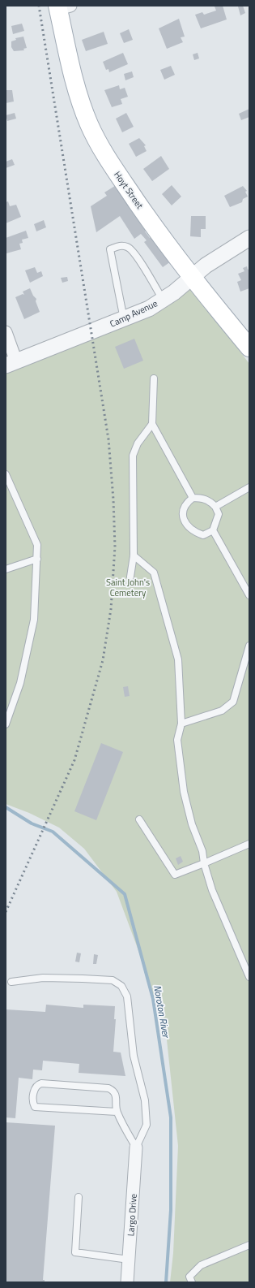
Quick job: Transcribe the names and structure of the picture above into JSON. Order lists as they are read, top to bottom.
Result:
{
  "streets": {
    "main road": ["Hoyt Street"],
    "street": ["Camp Avenue", "Largo Drive"]
  },
  "crossings": [
    ["Hoyt Street", "Camp Avenue"]
  ],
  "water": ["Noroton River"],
  "parks": ["Saint John's Cemetery"]
}
